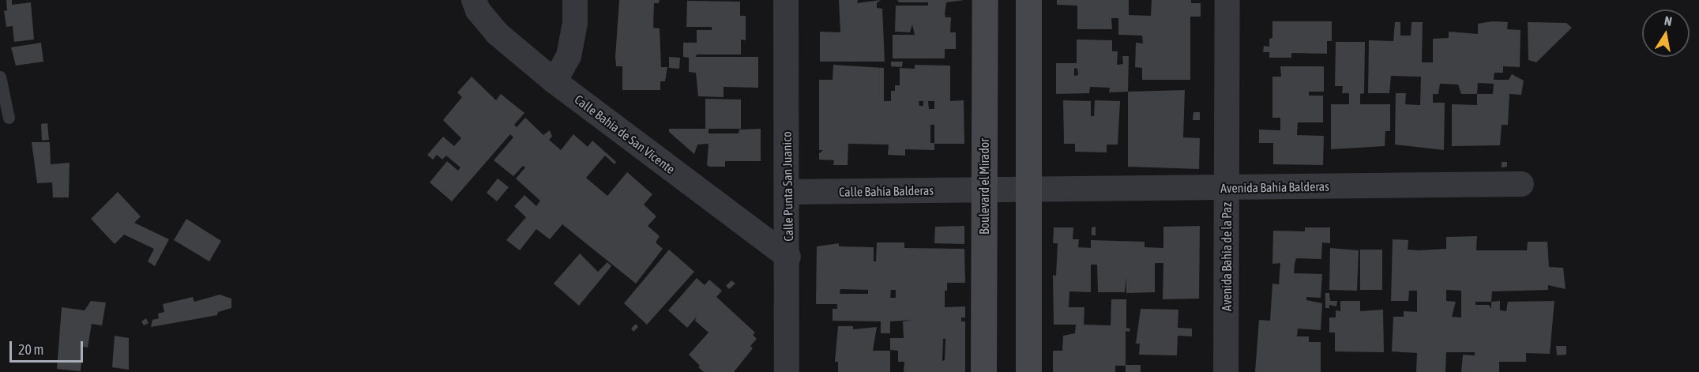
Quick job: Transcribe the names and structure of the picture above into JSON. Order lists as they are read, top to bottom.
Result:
{
  "streets": {
    "main road": ["Boulevard el Mirador"],
    "street": [
      "Calle Bahía de San Vicente",
      "Calle Punta San Juanico",
      "Avenida Bahía Balderas",
      "Calle Bahía Balderas",
      "Avenida Bahía de la Paz"
    ]
  },
  "crossings": [
    ["Calle Bahía de San Vicente", "Calle Punta San Juanico"],
    ["Calle Punta San Juanico", "Calle Bahía Balderas"],
    ["Boulevard el Mirador", "Avenida Bahía Balderas"],
    ["Boulevard el Mirador", "Calle Bahía Balderas"],
    ["Avenida Bahía Balderas", "Calle Bahía Balderas"],
    ["Avenida Bahía Balderas", "Avenida Bahía de la Paz"]
  ],
  "scale_bar": "20 m",
  "north": "top"
}
